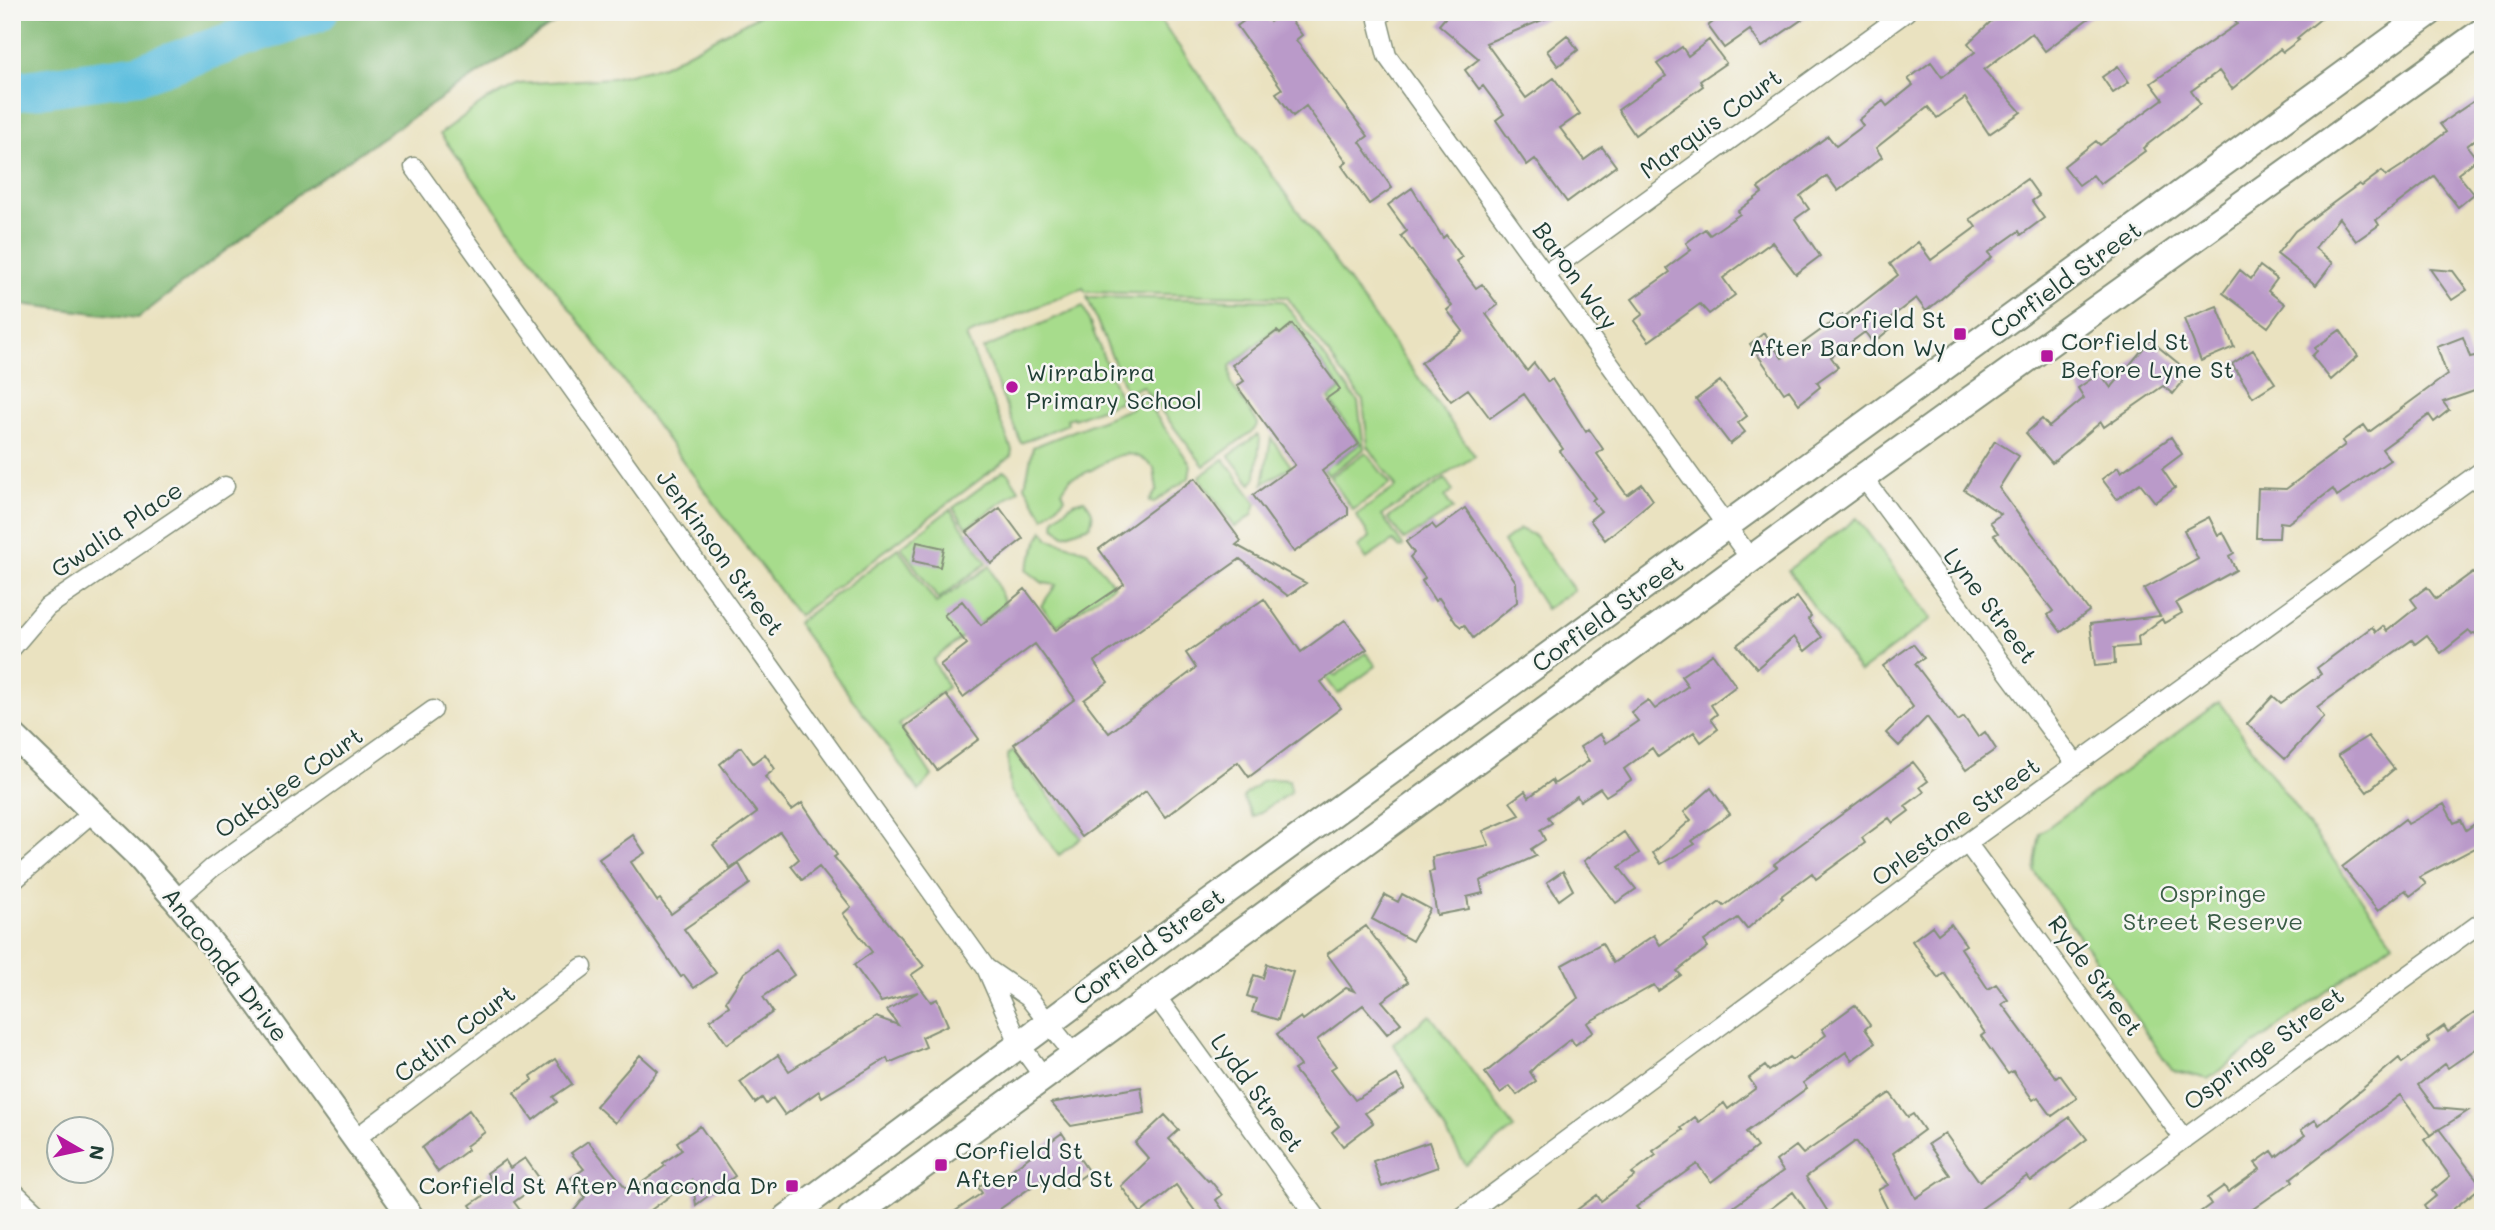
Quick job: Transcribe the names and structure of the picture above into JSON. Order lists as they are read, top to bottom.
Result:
{
  "streets": {
    "main road": ["Corfield Street", "Anaconda Drive"],
    "street": [
      "Marquis Court",
      "Baron Way",
      "Gwalia Place",
      "Jenkinson Street",
      "Lyne Street",
      "Oakajee Court",
      "Orlestone Street",
      "Ryde Street",
      "Catlin Court",
      "Ospringe Street",
      "Lydd Street"
    ]
  },
  "crossings": [
    ["Marquis Court", "Baron Way"],
    ["Baron Way", "Corfield Street"],
    ["Corfield Street", "Jenkinson Street"],
    ["Corfield Street", "Lyne Street"],
    ["Corfield Street", "Lydd Street"],
    ["Lyne Street", "Orlestone Street"],
    ["Oakajee Court", "Anaconda Drive"],
    ["Orlestone Street", "Ryde Street"],
    ["Anaconda Drive", "Catlin Court"],
    ["Ryde Street", "Ospringe Street"]
  ],
  "parks": ["Ospringe Street Reserve"],
  "places": {
    "transit": [
      "Corfield St After Bardon Wy",
      "Corfield St Before Lyne St",
      "Corfield St After Lydd St",
      "Corfield St After Anaconda Dr"
    ],
    "other": ["Wirrabirra Primary School"]
  },
  "north": "right"
}
